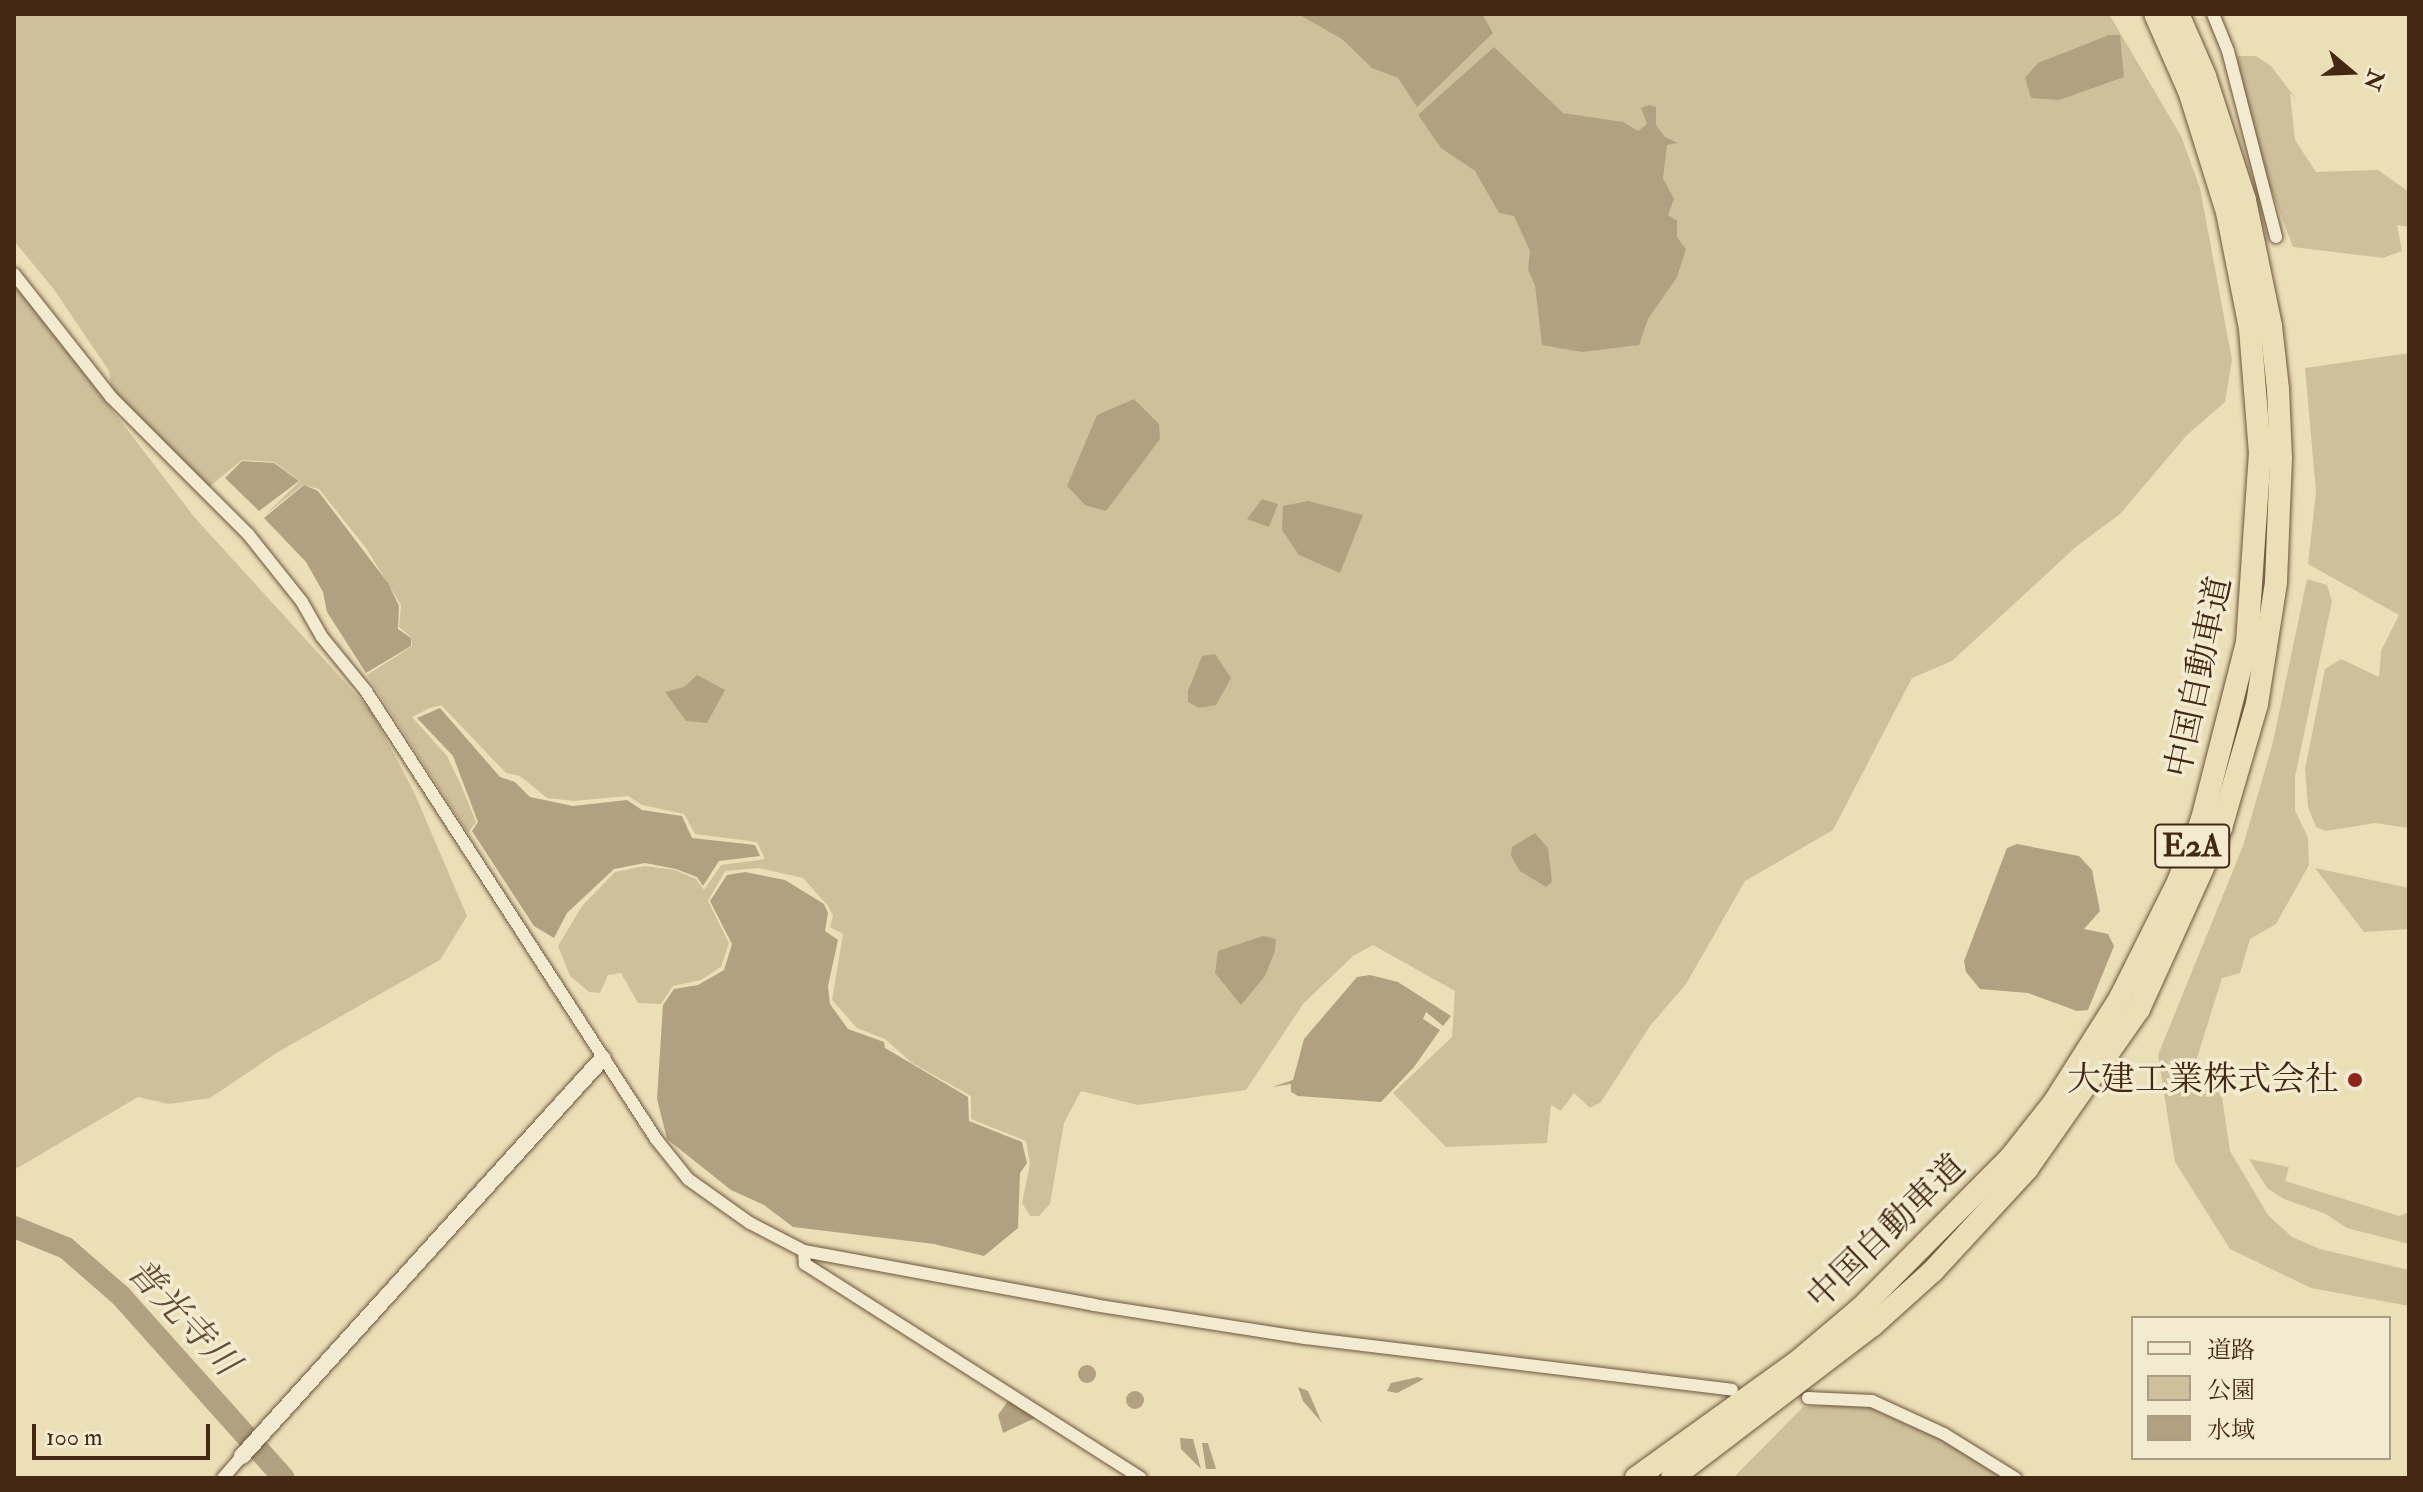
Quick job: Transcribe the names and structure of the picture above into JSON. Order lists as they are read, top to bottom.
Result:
{
  "streets": {
    "highway": ["中国自動車道", "E2A"]
  },
  "water": ["普光寺川"],
  "places": ["大建工業株式会社"],
  "legend": ["道路", "公園", "水域"],
  "scale_bar": "100 m",
  "north": "right"
}
